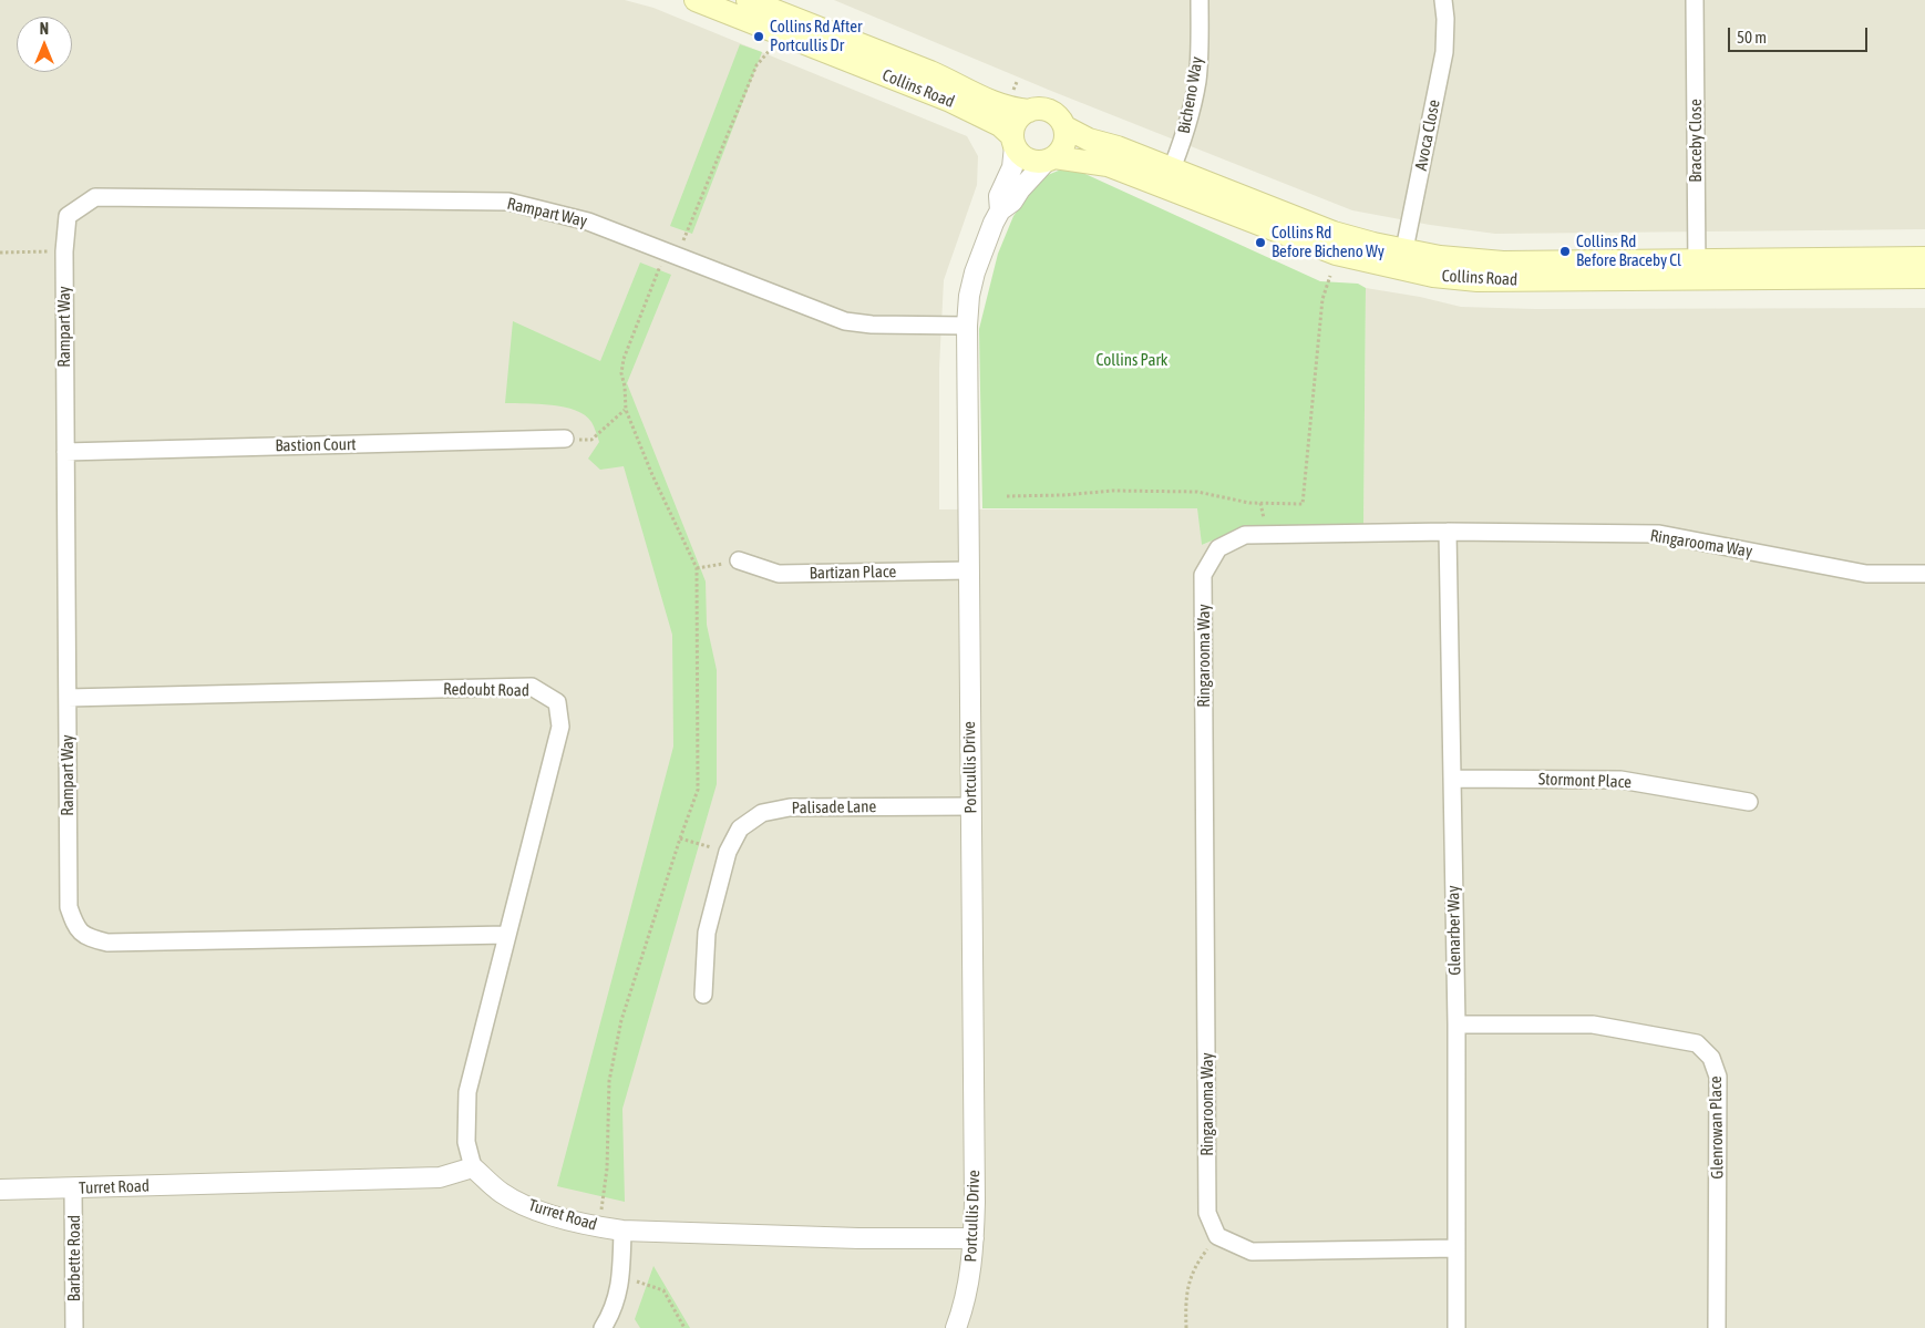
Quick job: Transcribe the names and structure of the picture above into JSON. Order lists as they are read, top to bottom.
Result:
{
  "streets": {
    "main road": ["Collins Road"],
    "street": [
      "Bicheno Way",
      "Avoca Close",
      "Braceby Close",
      "Rampart Way",
      "Bastion Court",
      "Ringarooma Way",
      "Bartizan Place",
      "Redoubt Road",
      "Portcullis Drive",
      "Stormont Place",
      "Palisade Lane",
      "Glenarber Way",
      "Glenrowan Place",
      "Turret Road",
      "Barbette Road"
    ]
  },
  "crossings": [
    ["Collins Road", "Bicheno Way"],
    ["Collins Road", "Avoca Close"],
    ["Collins Road", "Braceby Close"],
    ["Collins Road", "Portcullis Drive"],
    ["Rampart Way", "Bastion Court"],
    ["Rampart Way", "Redoubt Road"],
    ["Rampart Way", "Portcullis Drive"],
    ["Ringarooma Way", "Glenarber Way"],
    ["Bartizan Place", "Portcullis Drive"],
    ["Redoubt Road", "Turret Road"],
    ["Portcullis Drive", "Palisade Lane"],
    ["Portcullis Drive", "Turret Road"],
    ["Stormont Place", "Glenarber Way"],
    ["Glenarber Way", "Glenrowan Place"],
    ["Turret Road", "Barbette Road"]
  ],
  "parks": ["Collins Park"],
  "places": ["Collins Rd After Portcullis Dr", "Collins Rd Before Bicheno Wy", "Collins Rd Before Braceby Cl"],
  "scale_bar": "50 m",
  "north": "top"
}
